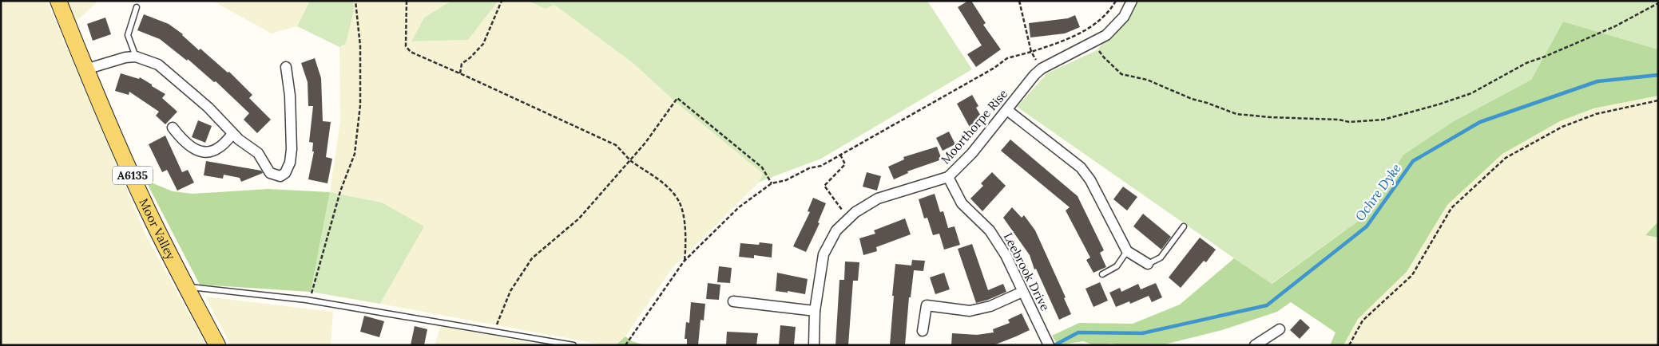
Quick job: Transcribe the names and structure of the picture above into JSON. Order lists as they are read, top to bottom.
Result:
{
  "streets": {
    "main road": ["A6135", "Moor Valley"],
    "street": ["Moorthorpe Rise", "Leebrook Drive"]
  },
  "crossings": [
    ["Moorthorpe Rise", "Leebrook Drive"]
  ],
  "water": ["Ochre Dyke"]
}
